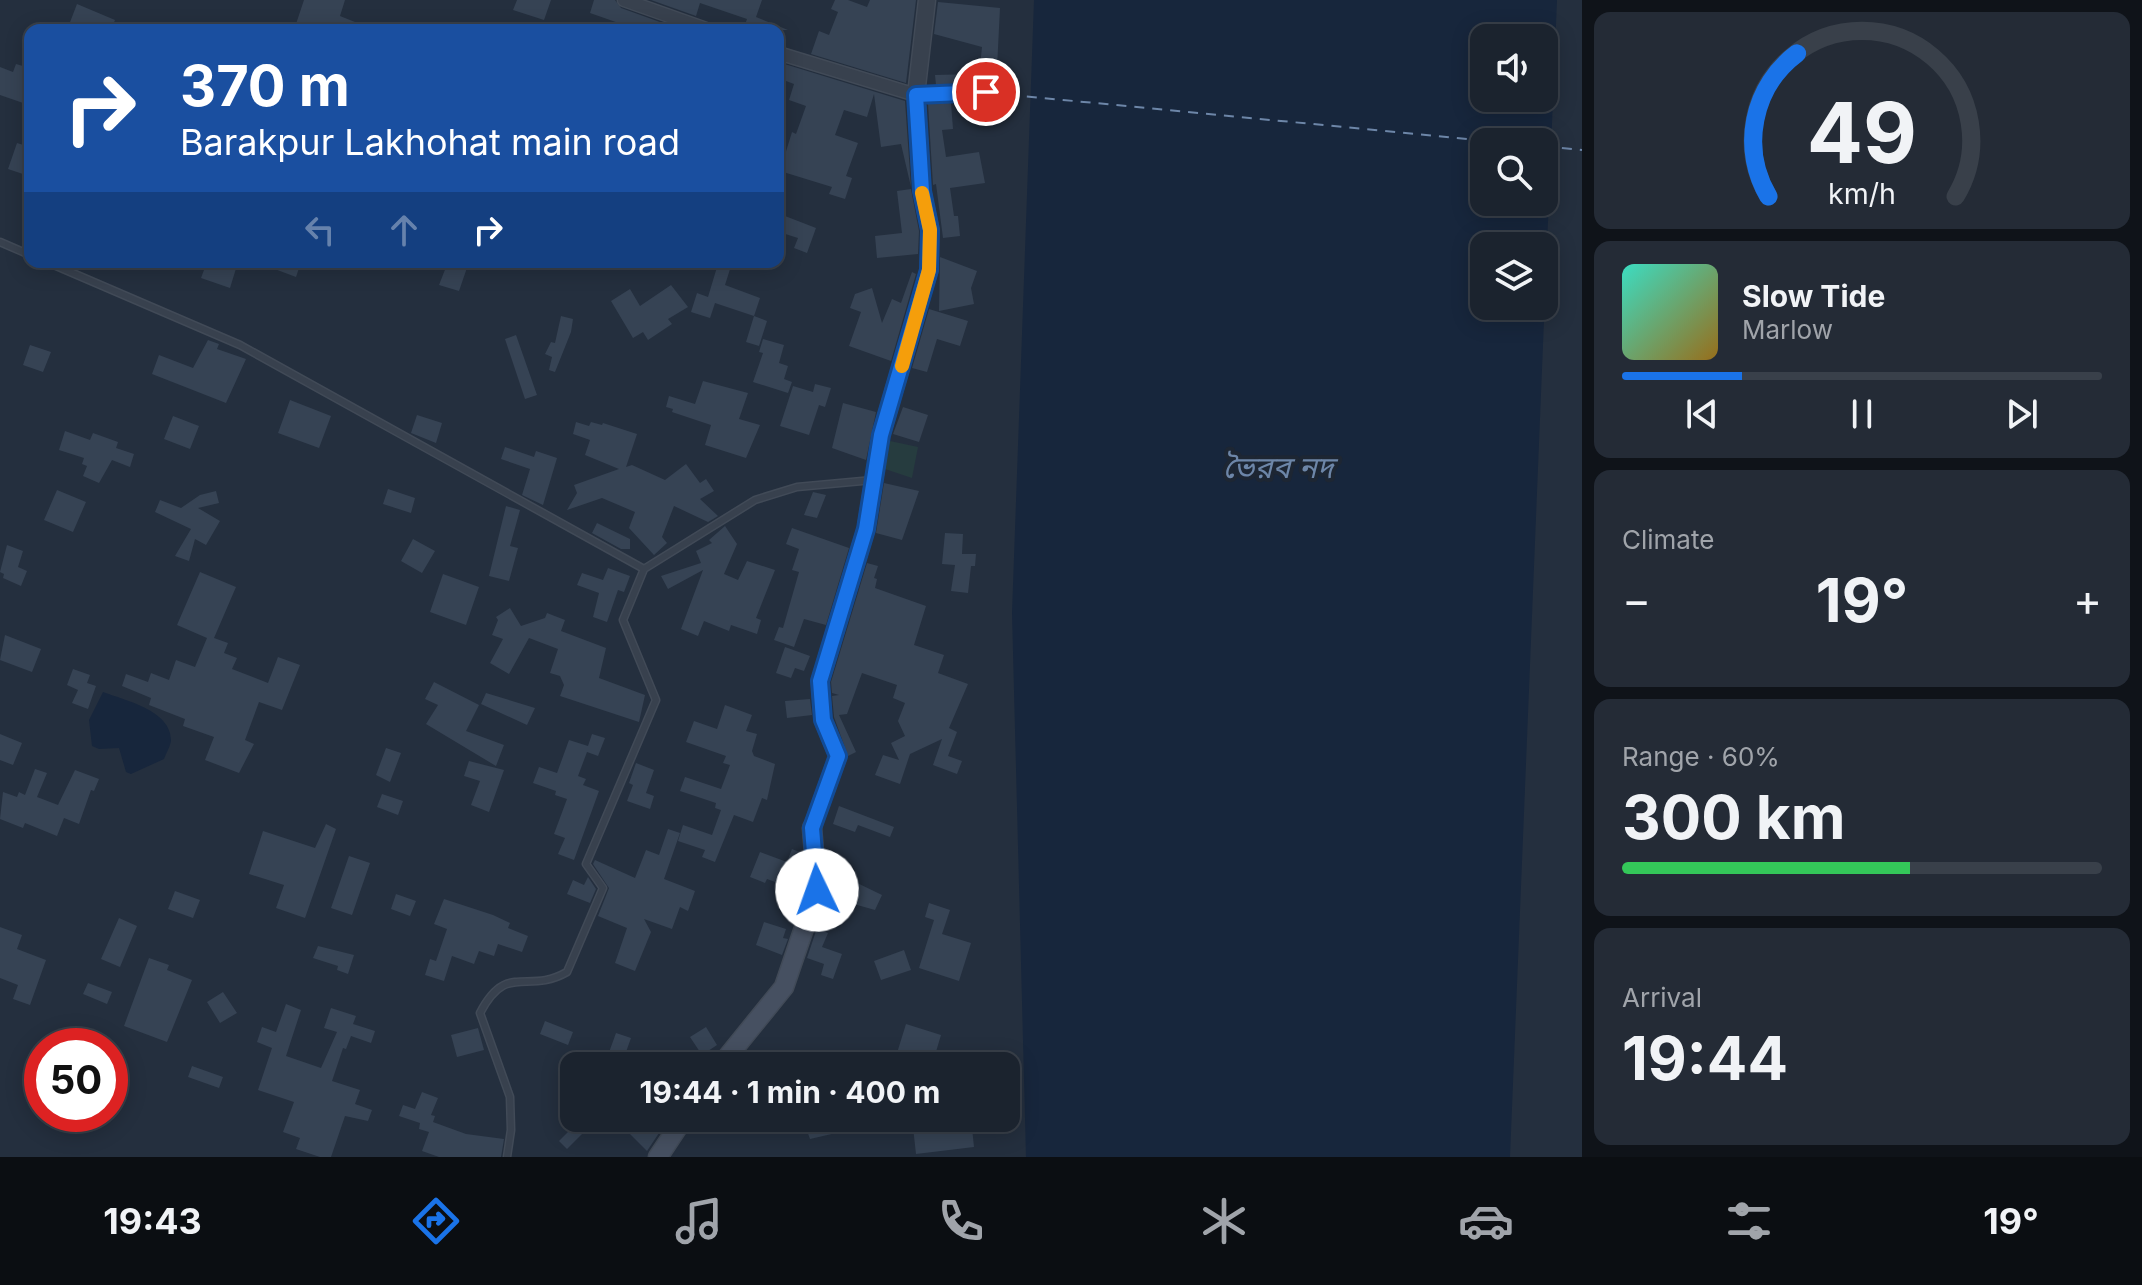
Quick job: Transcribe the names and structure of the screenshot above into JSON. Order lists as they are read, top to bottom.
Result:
{
  "water": ["ভৈরব নদ"],
  "page": {
    "turn": ["370 m", "Barakpur Lakhohat main road"],
    "song": ["Slow Tide", "Marlow"],
    "tile": [
      "Climate",
      ["Range · 60%", "300 km"],
      ["Arrival", "19:44"]
    ],
    "heat": ["−", "19°", "+"],
    "limit": "50",
    "trip": "19:44 · 1 min · 400 m",
    "tabs": ["19:43", "19°"],
    "gauge": ["49", "km/h"]
  }
}
